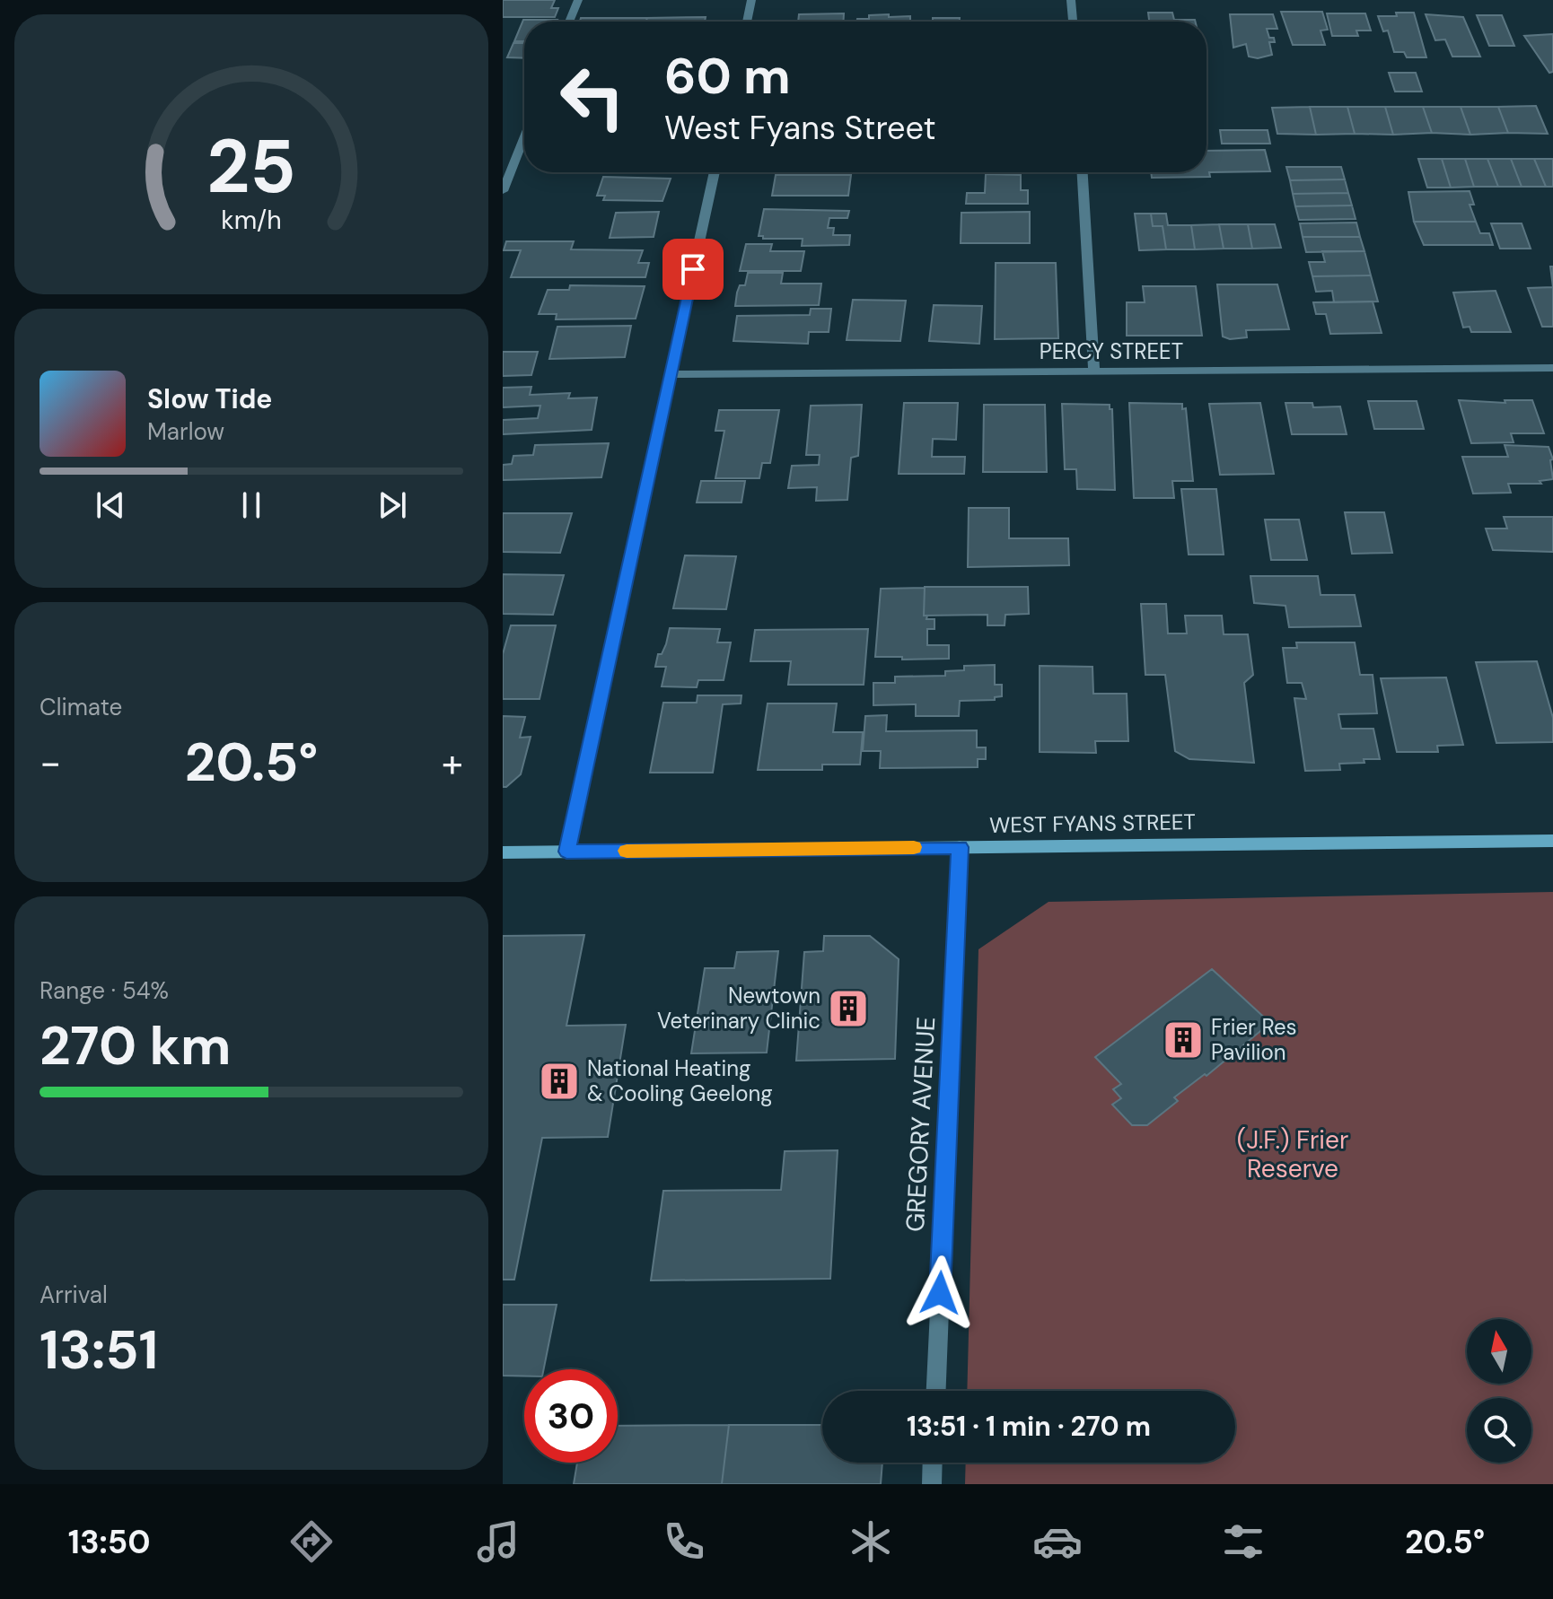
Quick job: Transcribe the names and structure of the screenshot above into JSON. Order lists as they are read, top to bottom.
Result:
{
  "streets": {
    "main road": ["WEST FYANS STREET"],
    "street": ["PERCY STREET", "GREGORY AVENUE"]
  },
  "crossings": [
    ["WEST FYANS STREET", "GREGORY AVENUE"]
  ],
  "parks": ["(J.F.) Frier Reserve"],
  "places": {
    "building": ["Newtown Veterinary Clinic", "Frier Res Pavilion", "National Heating & Cooling Geelong"]
  },
  "north": "top",
  "page": {
    "turn": ["60 m", "West Fyans Street"],
    "song": ["Slow Tide", "Marlow"],
    "tile": [
      "Climate",
      ["Range · 54%", "270 km"],
      ["Arrival", "13:51"]
    ],
    "heat": ["−", "20.5°", "+"],
    "limit": "30",
    "trip": "13:51 · 1 min · 270 m",
    "tabs": ["13:50", "20.5°"],
    "gauge": ["25", "km/h"]
  }
}
